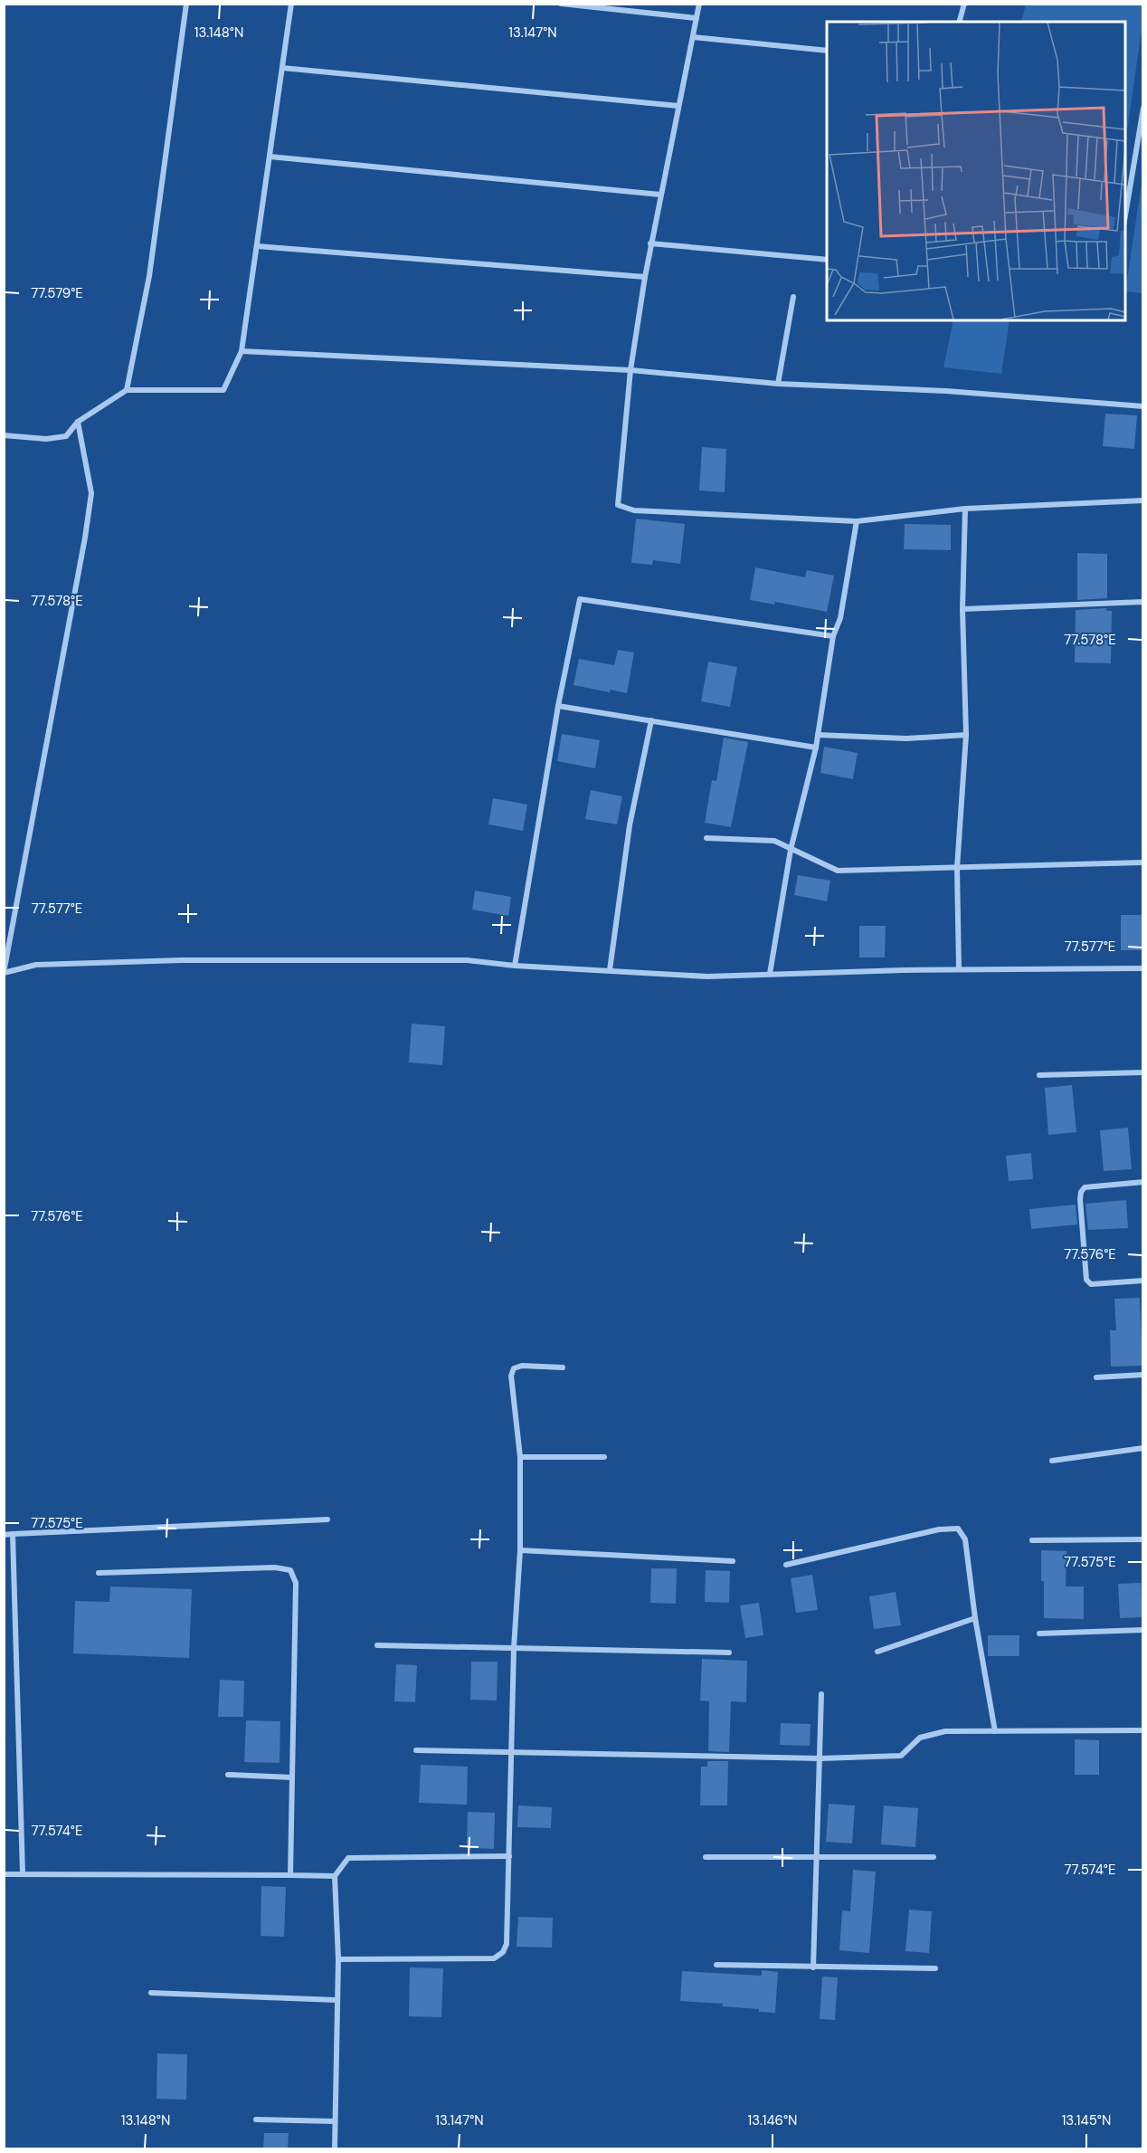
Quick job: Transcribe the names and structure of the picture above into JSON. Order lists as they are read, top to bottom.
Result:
{
  "coordinates": [
    "13.148°N",
    "13.147°N",
    "77.579°E",
    "77.578°E",
    "77.577°E",
    "77.576°E",
    "77.575°E",
    "77.574°E",
    "13.146°N",
    "13.145°N"
  ]
}
